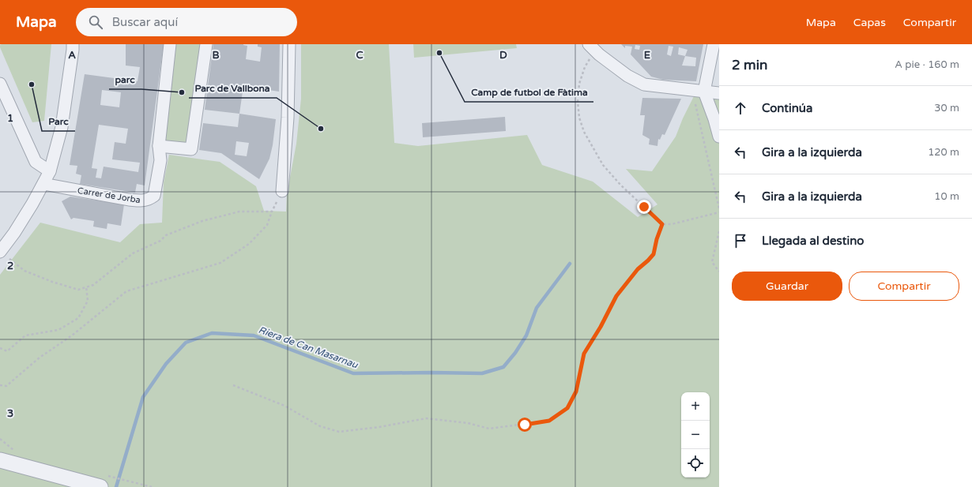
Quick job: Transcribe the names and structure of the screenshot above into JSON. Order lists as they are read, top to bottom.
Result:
{
  "streets": {
    "street": ["Carrer de Jorba"]
  },
  "water": ["Riera de Can Masarnau"],
  "places": [
    "Camp de futbol de Fàtima",
    "Parc",
    "parc",
    "Parc de Vallbona"
  ],
  "page": {
    "header": "Mapa",
    "search": "Buscar aquí",
    "nav": ["Mapa", "Capas", "Compartir"],
    "heading": ["2 min", "A pie · 160 m"],
    "list": [
      ["Continúa", "30 m"],
      ["Gira a la izquierda", "120 m"],
      ["Gira a la izquierda", "10 m"],
      "Llegada al destino"
    ],
    "buttons": ["Guardar", "Compartir"],
    "map_buttons": ["+", "−"]
  },
  "grid": {
    "columns": [
      "A",
      "B",
      "C",
      "D",
      "E"
    ],
    "rows": ["1", "2", "3"]
  }
}
